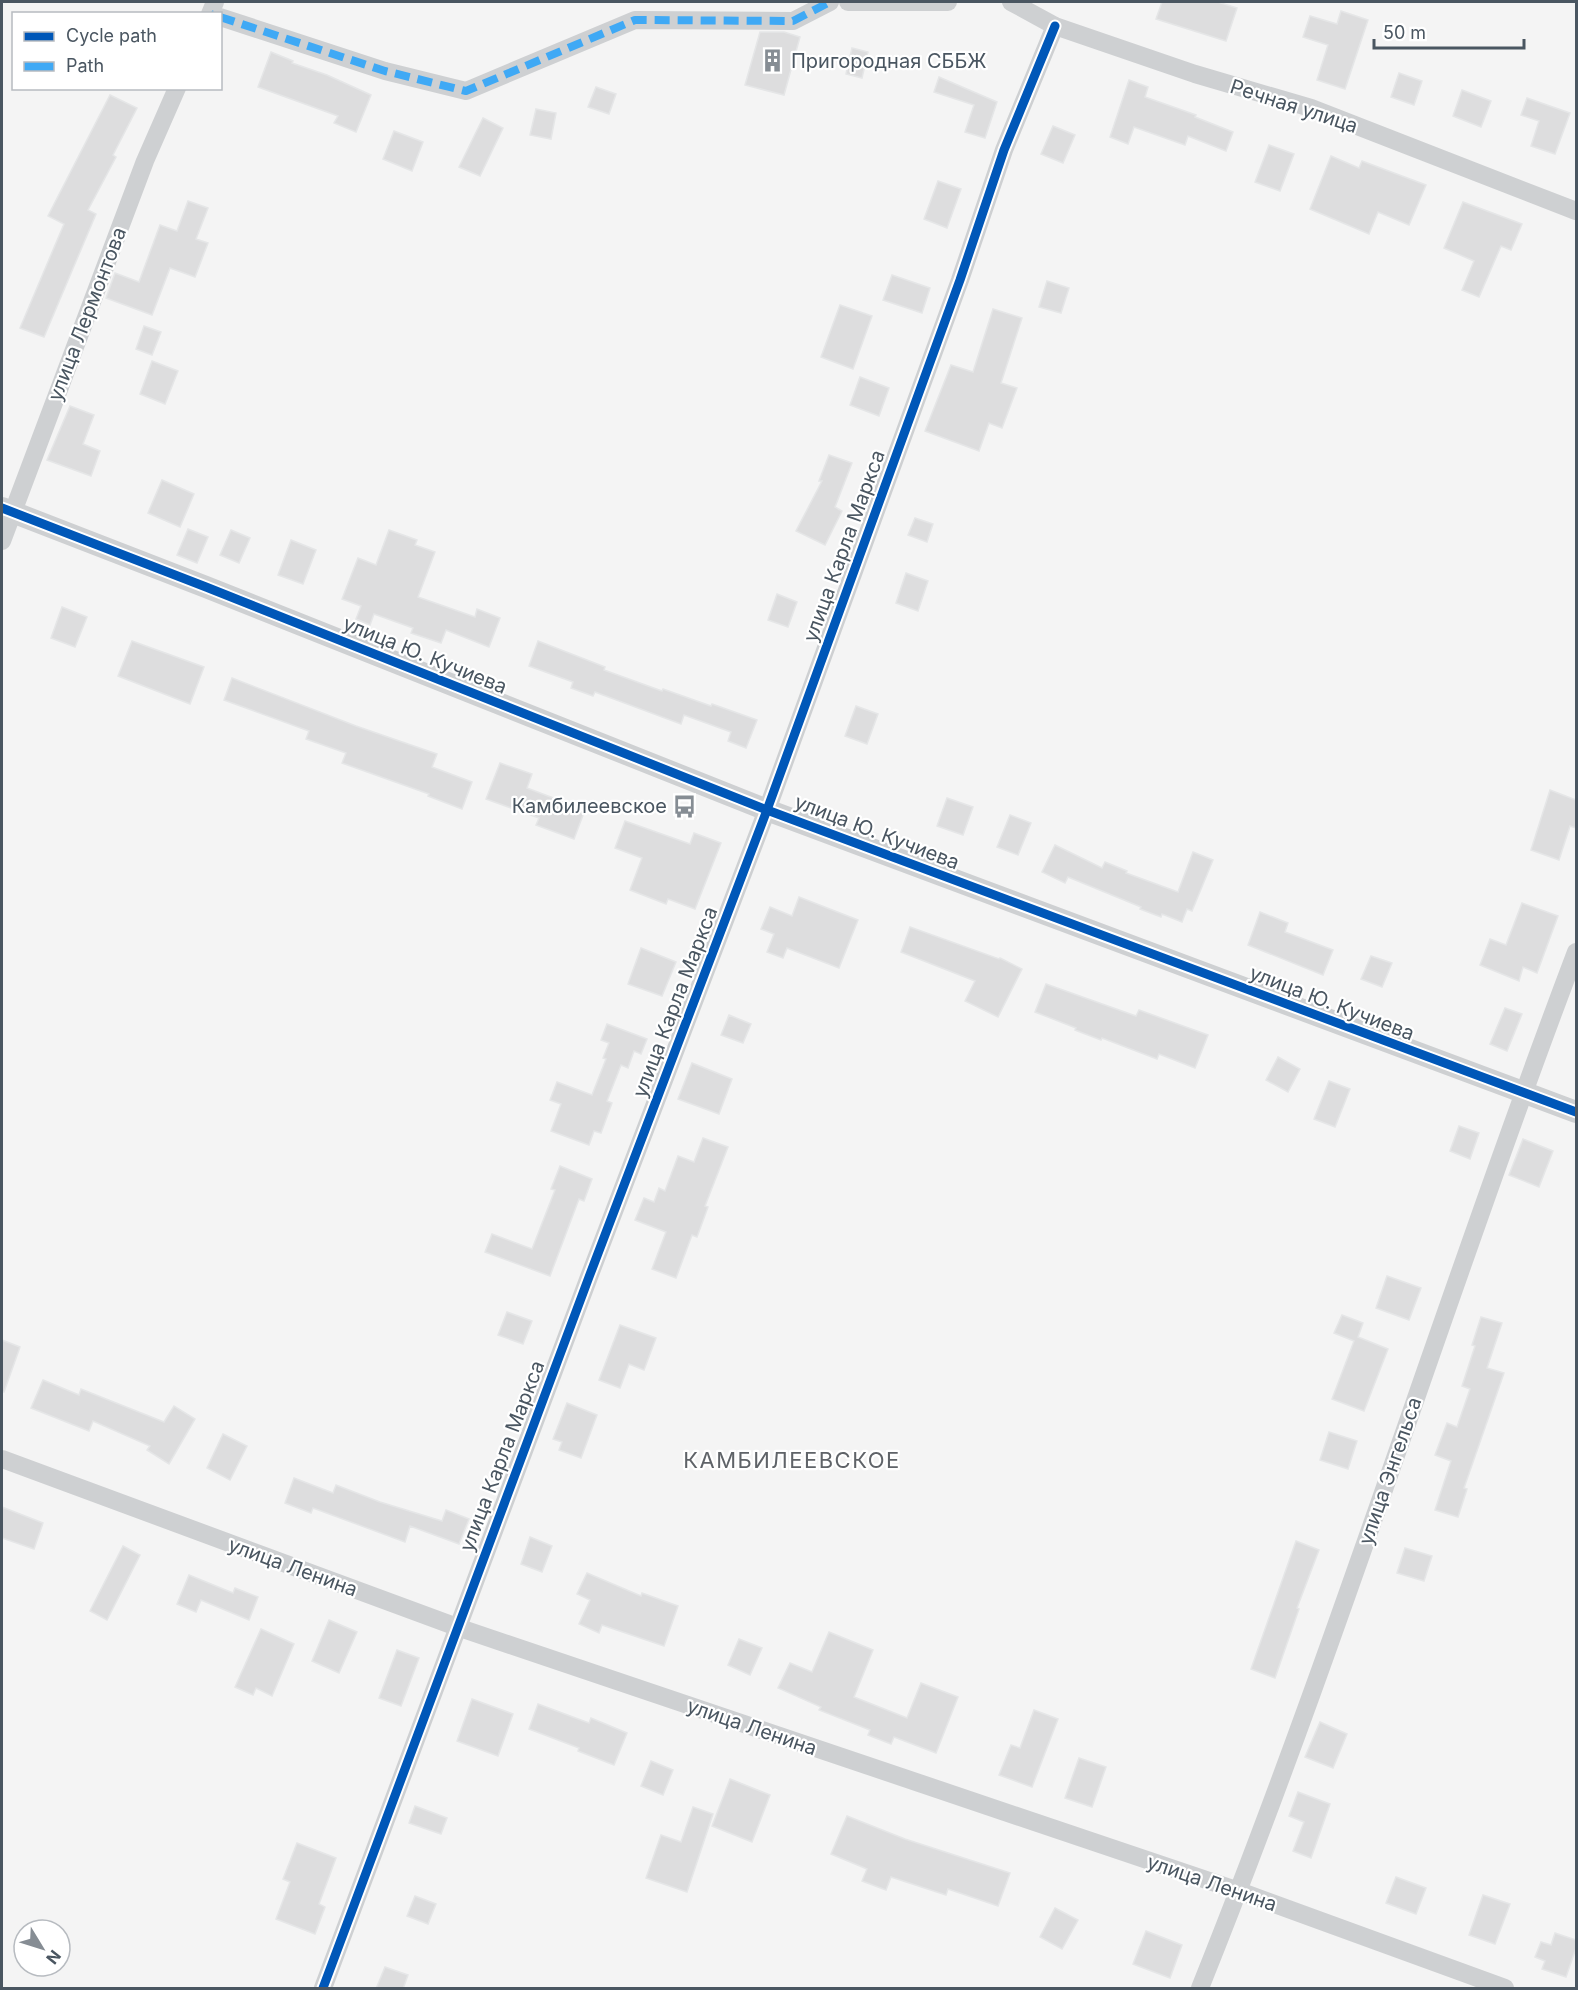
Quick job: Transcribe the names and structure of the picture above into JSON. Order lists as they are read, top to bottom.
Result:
{
  "streets": {
    "street": [
      "Речная улица",
      "улица Лермонтова",
      "улица Карла Маркса",
      "улица Ю. Кучиева",
      "улица Энгельса",
      "улица Ленина"
    ]
  },
  "crossings": [
    ["Речная улица", "улица Карла Маркса"],
    ["улица Лермонтова", "улица Ю. Кучиева"],
    ["улица Карла Маркса", "улица Ю. Кучиева"],
    ["улица Карла Маркса", "улица Ленина"],
    ["улица Ю. Кучиева", "улица Энгельса"],
    ["улица Энгельса", "улица Ленина"]
  ],
  "districts": ["КАМБИЛЕЕВСКОЕ"],
  "places": {
    "building": ["Пригородная СББЖ"],
    "bus stop": ["Камбилеевское"]
  },
  "legend": ["Cycle path", "Path"],
  "scale_bar": "50 m",
  "north": "bottom right"
}
